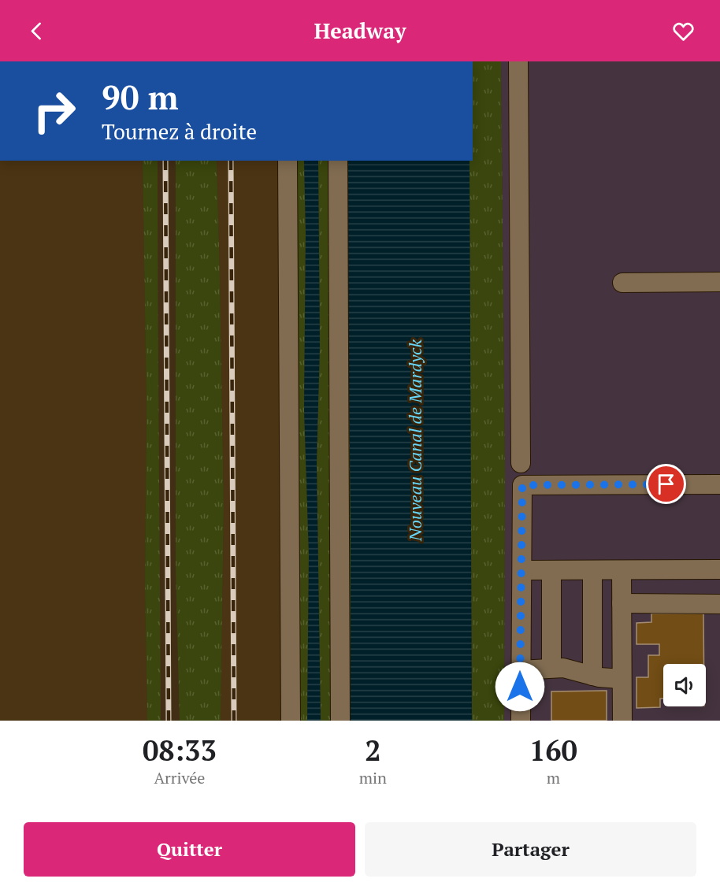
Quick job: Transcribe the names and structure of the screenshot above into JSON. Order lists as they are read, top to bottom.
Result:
{
  "water": ["Nouveau Canal de Mardyck"],
  "page": {
    "header": "Headway",
    "turn": ["90 m", "Tournez à droite"],
    "eta": [
      "08:33",
      "Arrivée",
      "2",
      "min",
      "160",
      "m"
    ],
    "buttons": ["Quitter", "Partager"]
  }
}
